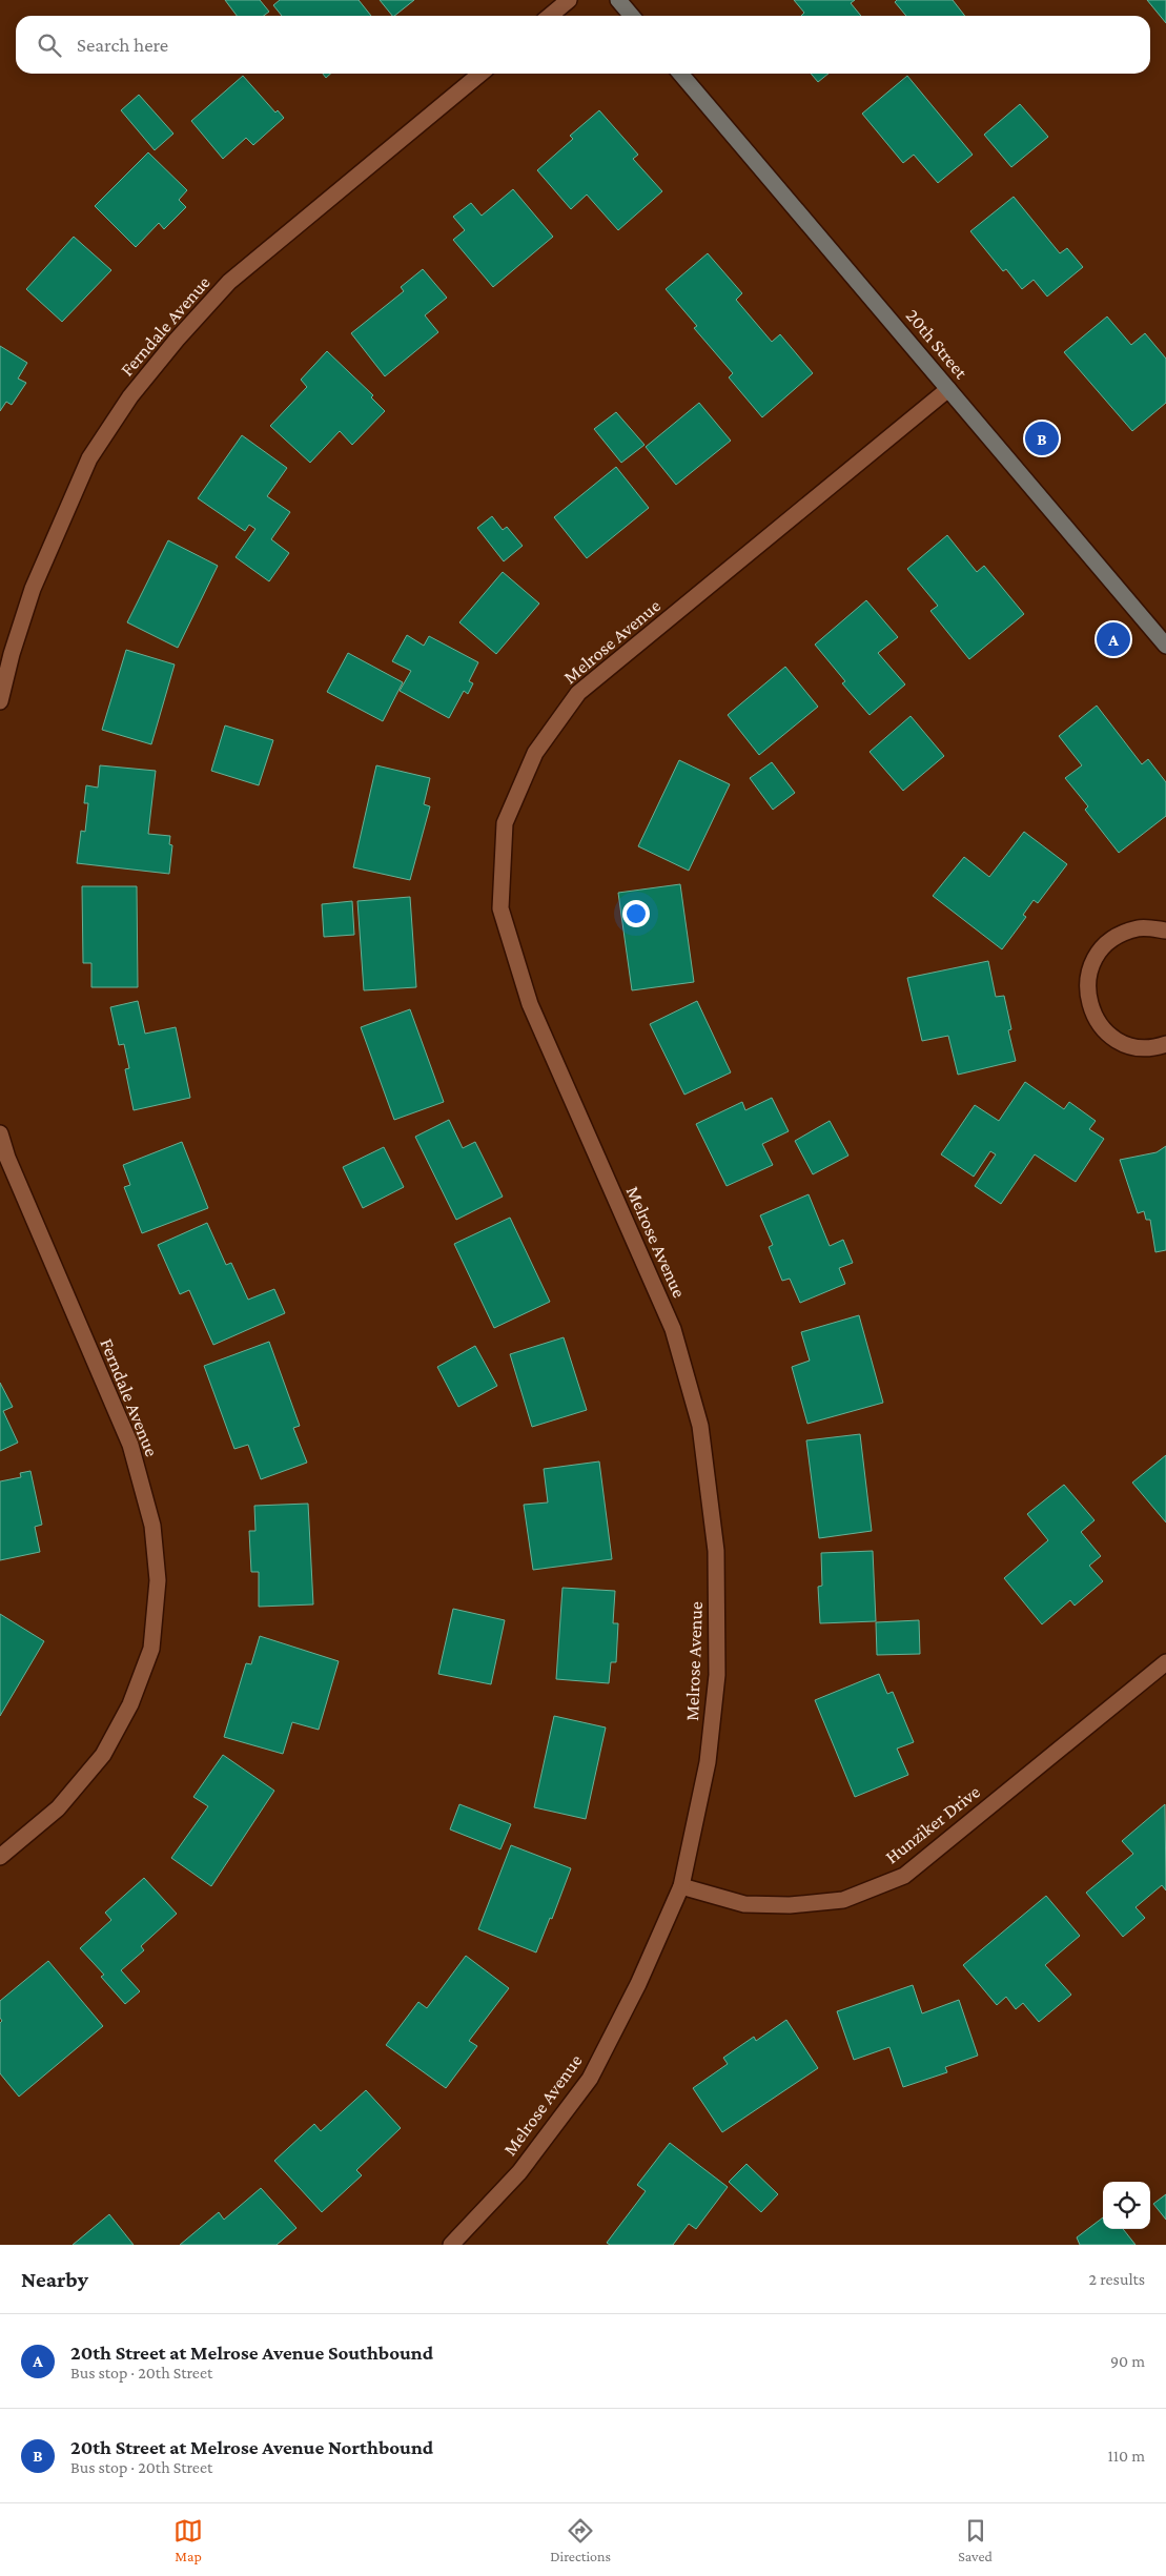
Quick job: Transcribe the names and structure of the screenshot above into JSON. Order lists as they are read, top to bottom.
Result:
{
  "streets": {
    "street": [
      "Ferndale Avenue",
      "20th Street",
      "Melrose Avenue",
      "Hunziker Drive"
    ]
  },
  "crossings": [
    ["20th Street", "Melrose Avenue"],
    ["Melrose Avenue", "Hunziker Drive"]
  ],
  "page": {
    "search": "Search here",
    "pins": ["B", "A"],
    "heading": ["Nearby", "2 results"],
    "list": [
      {
        "mark": "A",
        "name": "20th Street at Melrose Avenue Southbound",
        "note": "Bus stop · 20th Street",
        "value": "90 m"
      },
      {
        "mark": "B",
        "name": "20th Street at Melrose Avenue Northbound",
        "note": "Bus stop · 20th Street",
        "value": "110 m"
      }
    ],
    "nav": ["Map", "Directions", "Saved"]
  }
}
